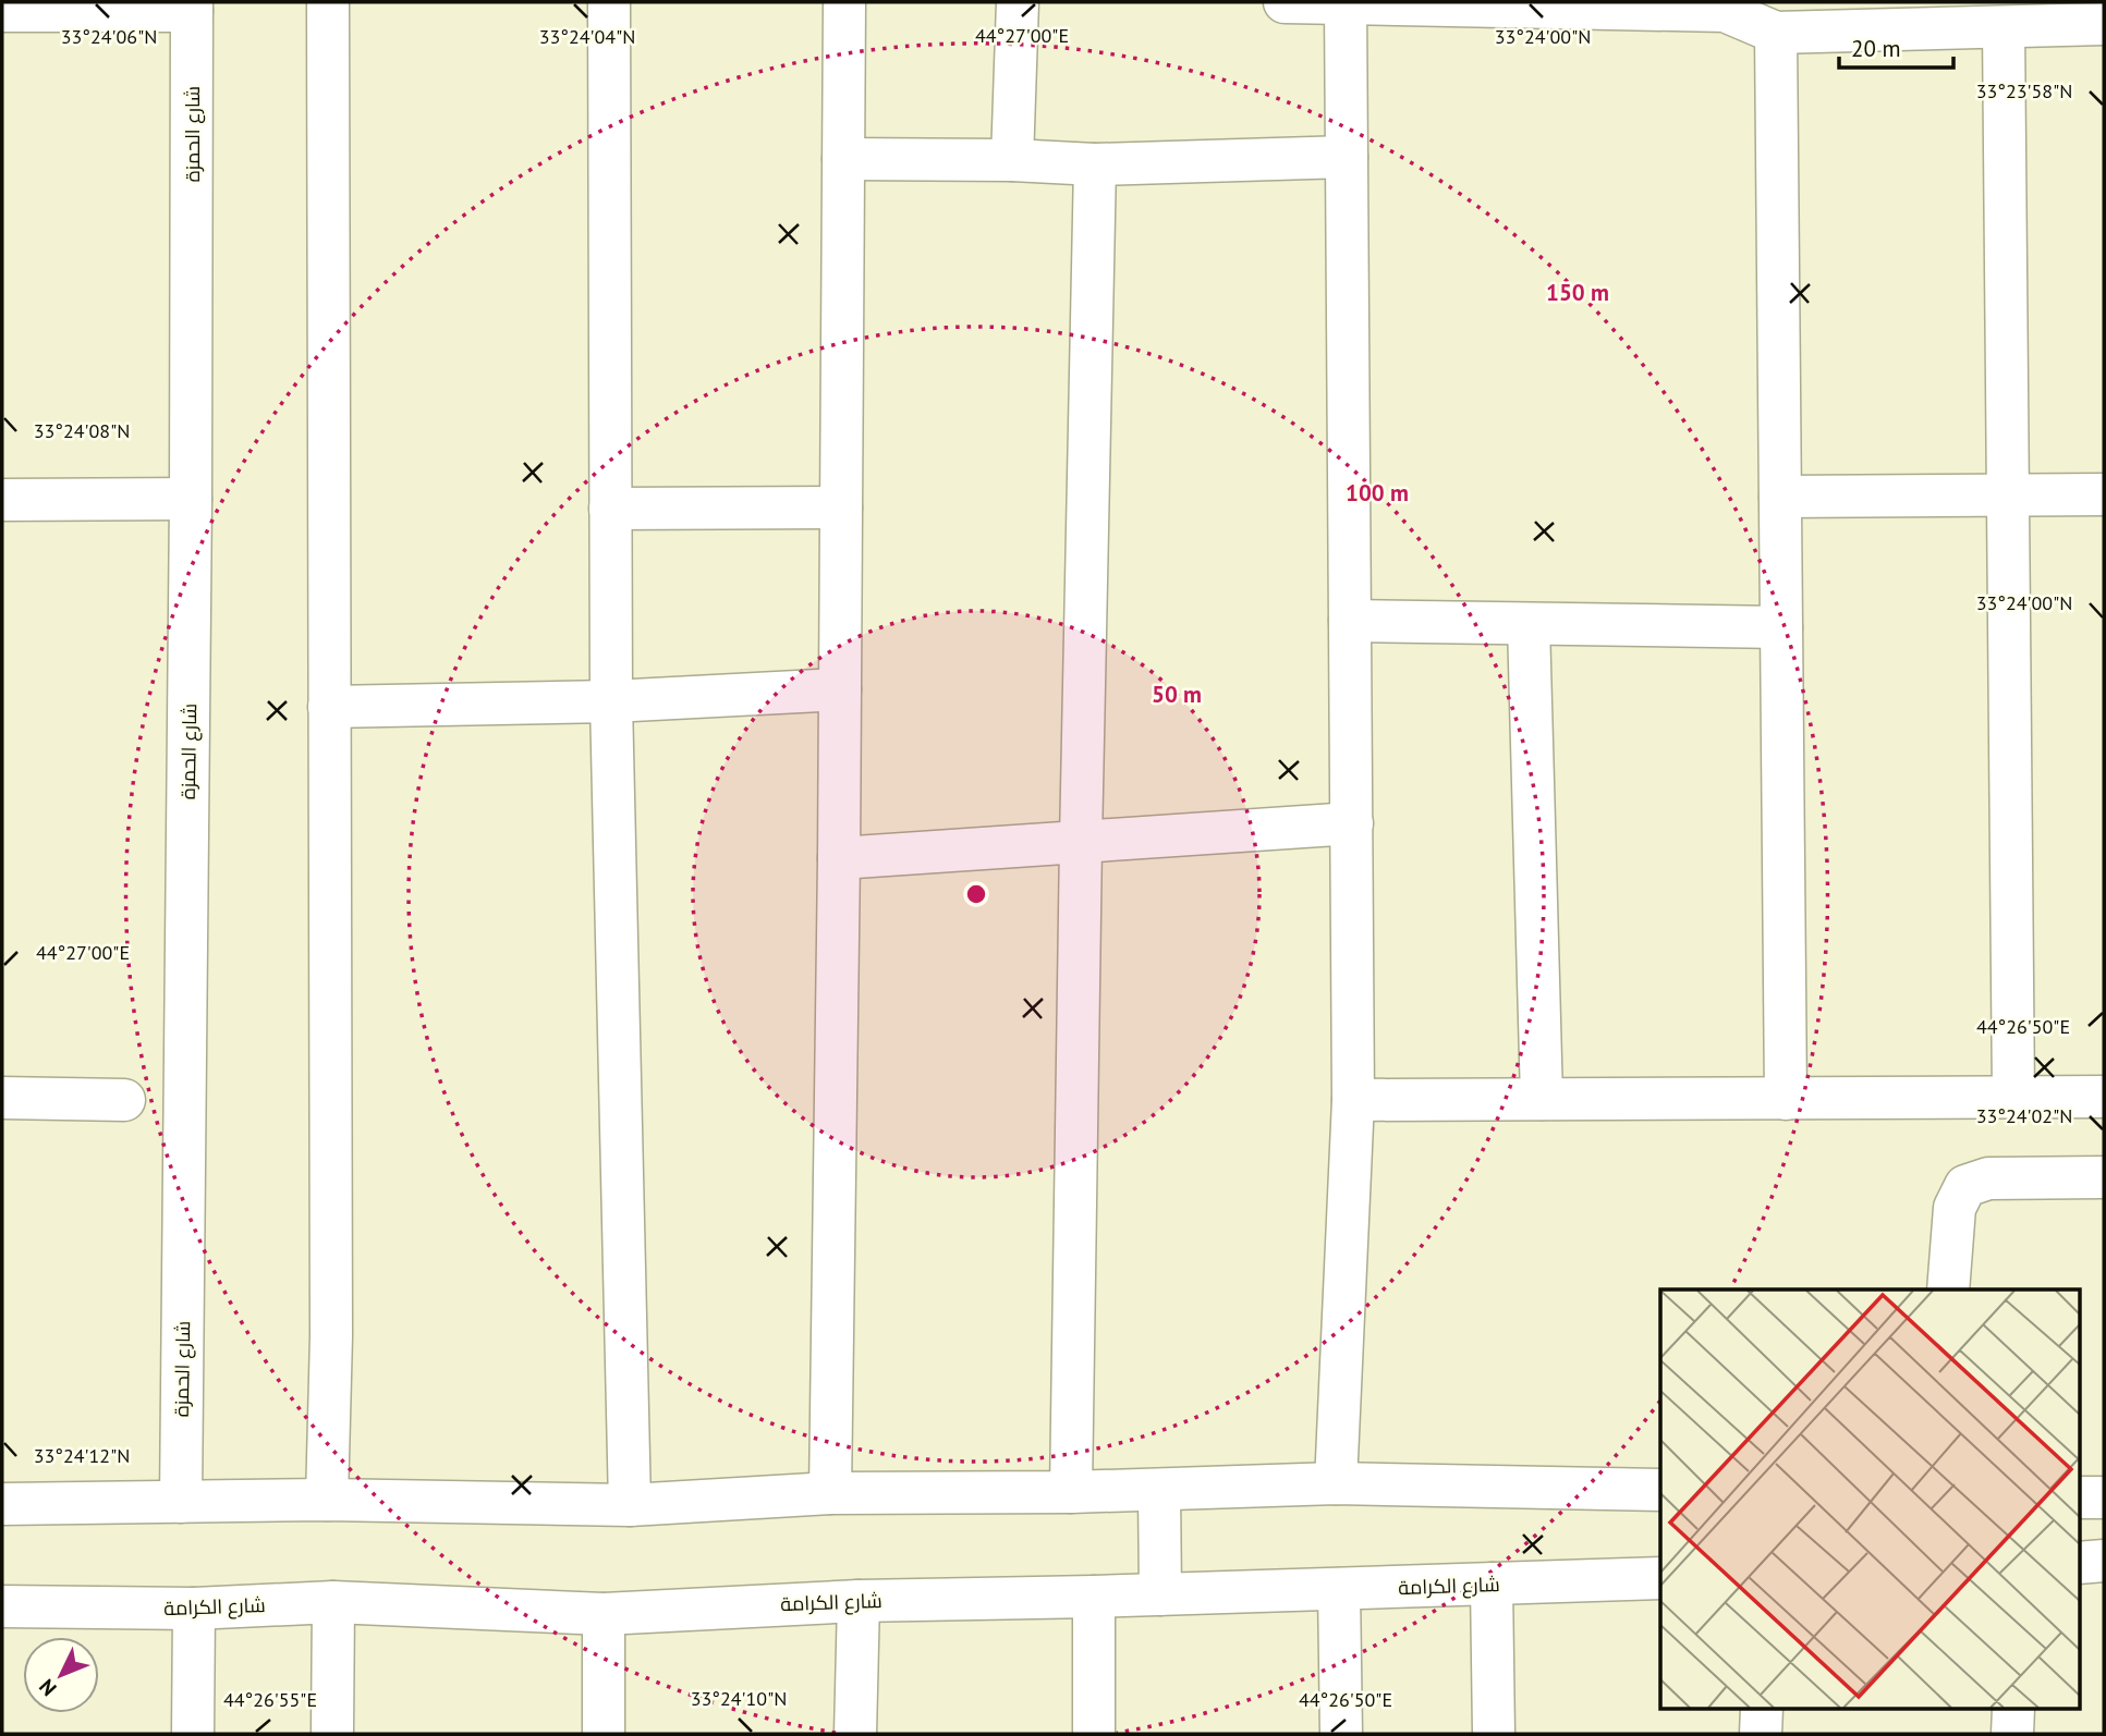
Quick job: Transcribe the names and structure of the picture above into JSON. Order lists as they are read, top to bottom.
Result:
{
  "streets": {
    "street": ["شارع الحمزة", "شارع الكرامة"]
  },
  "scale_bar": "20 m",
  "north": "bottom left",
  "coordinates": [
    "44°27'00\"E",
    "33°24'06\"N",
    "33°24'04\"N",
    "33°24'00\"N",
    "33°23'58\"N",
    "33°24'08\"N",
    "44°26'50\"E",
    "33°24'02\"N",
    "33°24'12\"N",
    "33°24'10\"N",
    "44°26'55\"E"
  ],
  "rings": ["150 m", "100 m", "50 m"]
}
